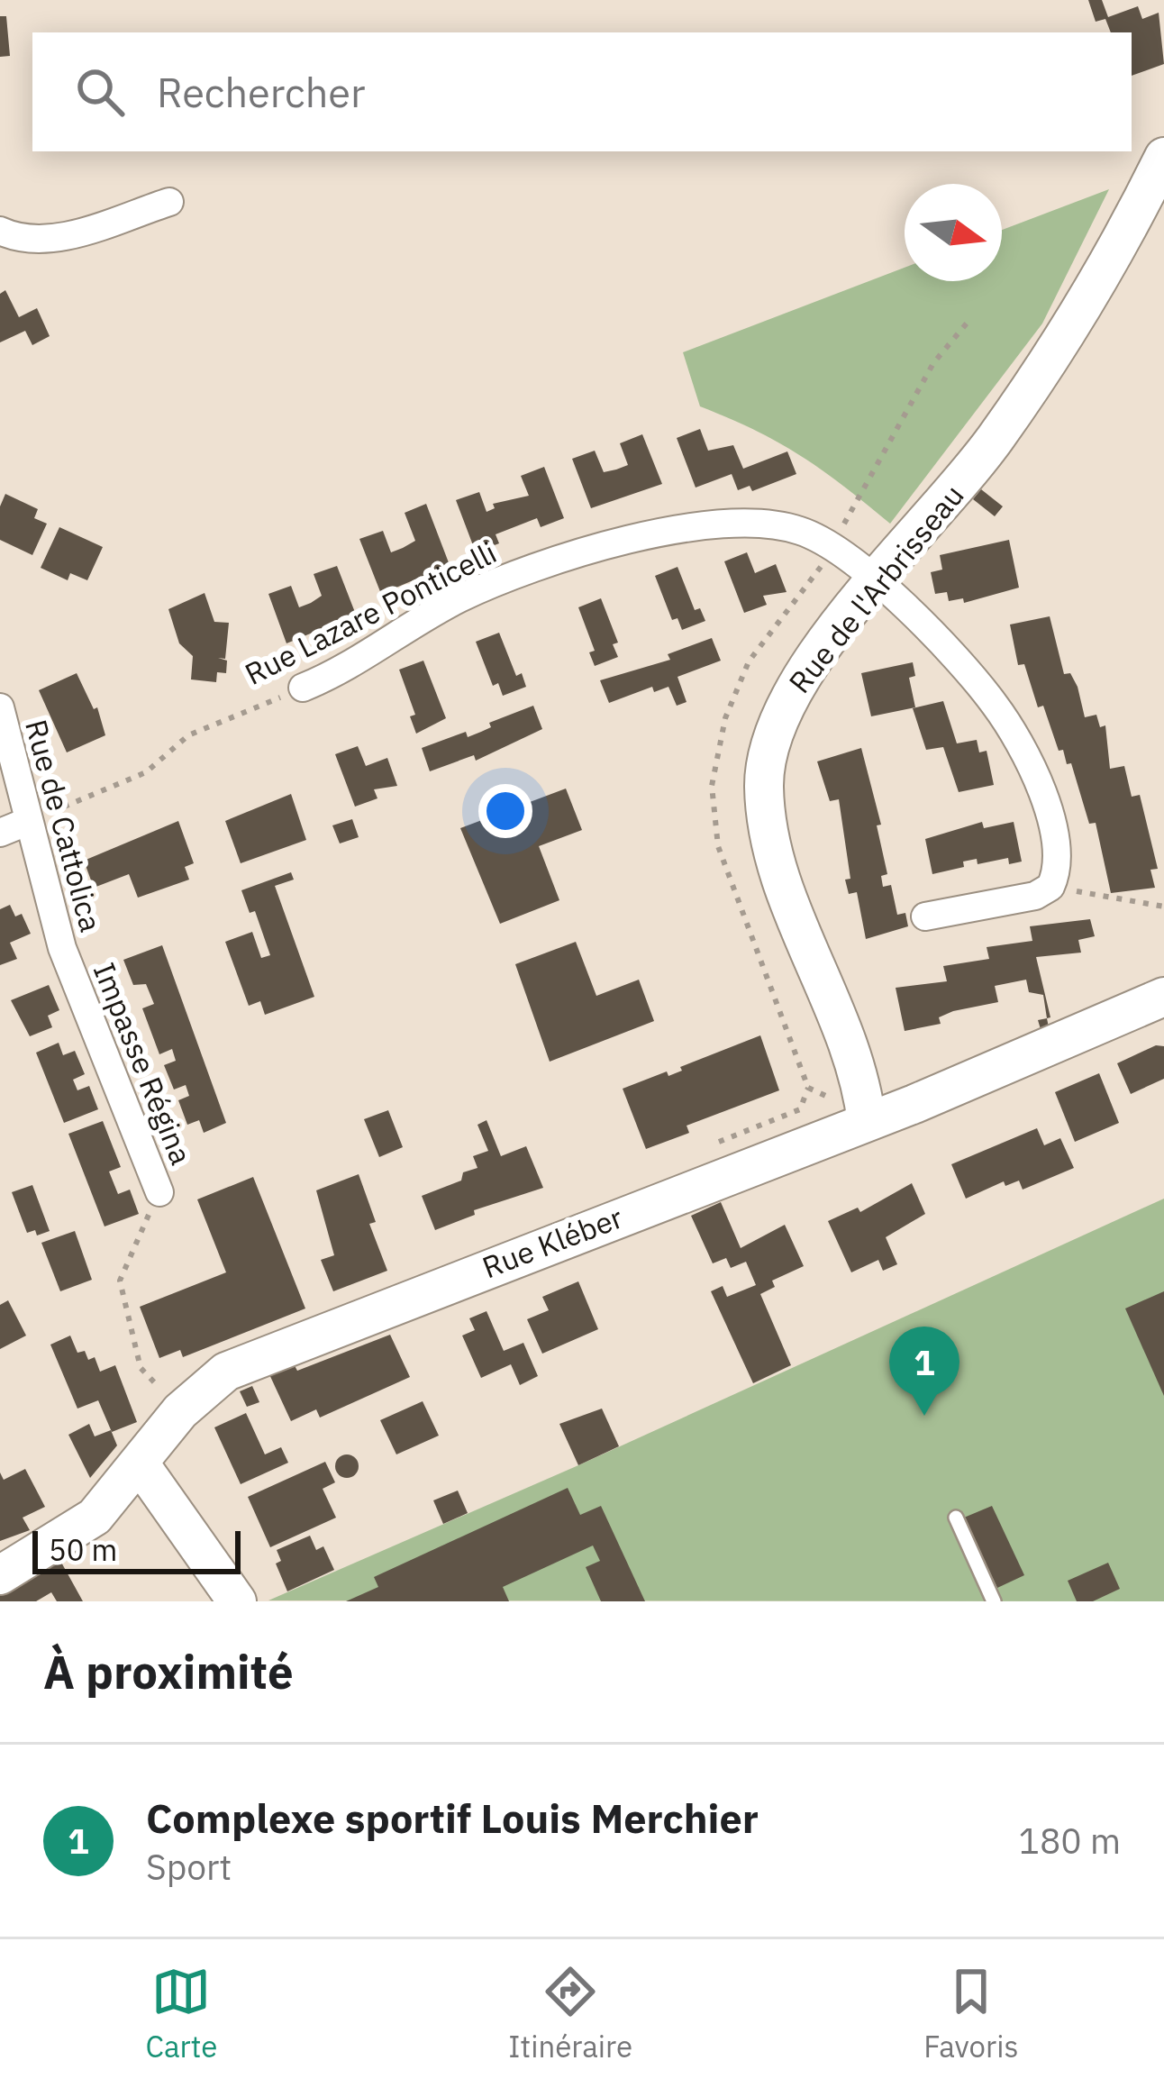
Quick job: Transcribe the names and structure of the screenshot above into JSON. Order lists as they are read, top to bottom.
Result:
{
  "streets": {
    "street": [
      "Rue de l'Arbrisseau",
      "Rue Lazare Ponticelli",
      "Rue de Cattolica",
      "Impasse Régina",
      "Rue Kléber"
    ]
  },
  "crossings": [
    ["Rue de l'Arbrisseau", "Rue Lazare Ponticelli"],
    ["Rue de l'Arbrisseau", "Rue Kléber"],
    ["Rue Lazare Ponticelli", "Rue de Cattolica"],
    ["Rue de Cattolica", "Impasse Régina"]
  ],
  "scale_bar": "50 m",
  "north": "right",
  "page": {
    "search": "Rechercher",
    "pins": "1",
    "scale": "50 m",
    "heading": "À proximité",
    "list": [
      {
        "mark": "1",
        "name": "Complexe sportif Louis Merchier",
        "note": "Sport",
        "value": "180 m"
      }
    ],
    "nav": ["Carte", "Itinéraire", "Favoris"]
  }
}
